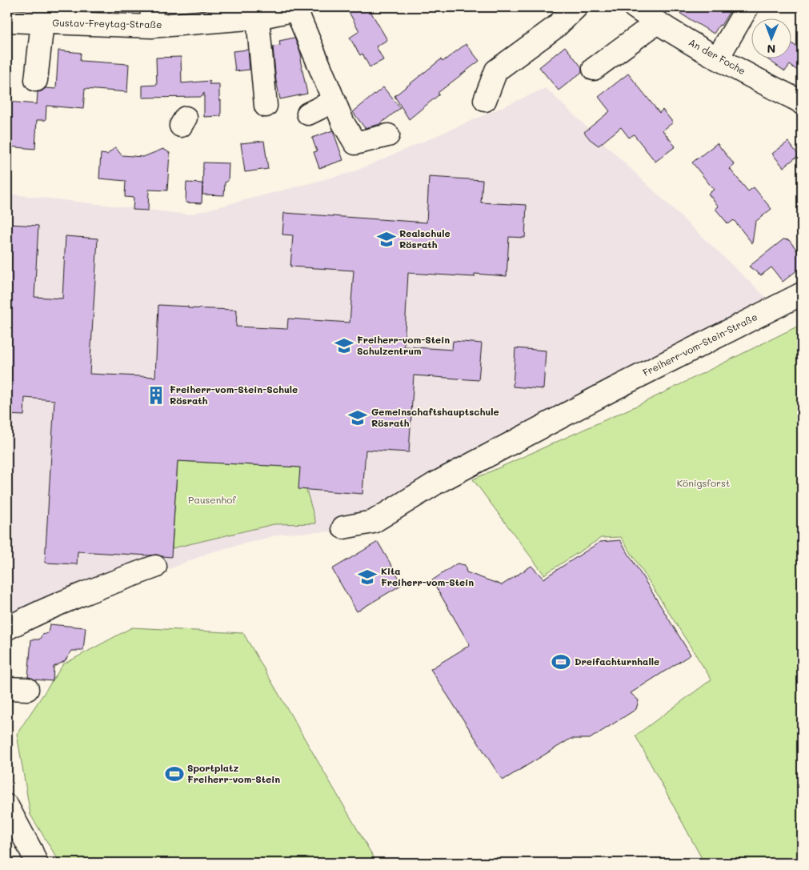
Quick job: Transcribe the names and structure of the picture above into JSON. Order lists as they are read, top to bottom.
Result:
{
  "streets": {
    "street": ["Gustav-Freytag-Straße", "An der Foche", "Freiherr-vom-Stein-Straße"]
  },
  "parks": ["Königsforst", "Pausenhof"],
  "places": {
    "school or university": [
      "Realschule Rösrath",
      "Freiherr-vom-Stein Schulzentrum",
      "Gemeinschaftshauptschule Rösrath",
      "Kita Freiherr-vom-Stein"
    ],
    "building": ["Freiherr-vom-Stein-Schule Rösrath"],
    "sports": ["Dreifachturnhalle", "Sportplatz Freiherr-vom-Stein"]
  },
  "north": "bottom"
}
